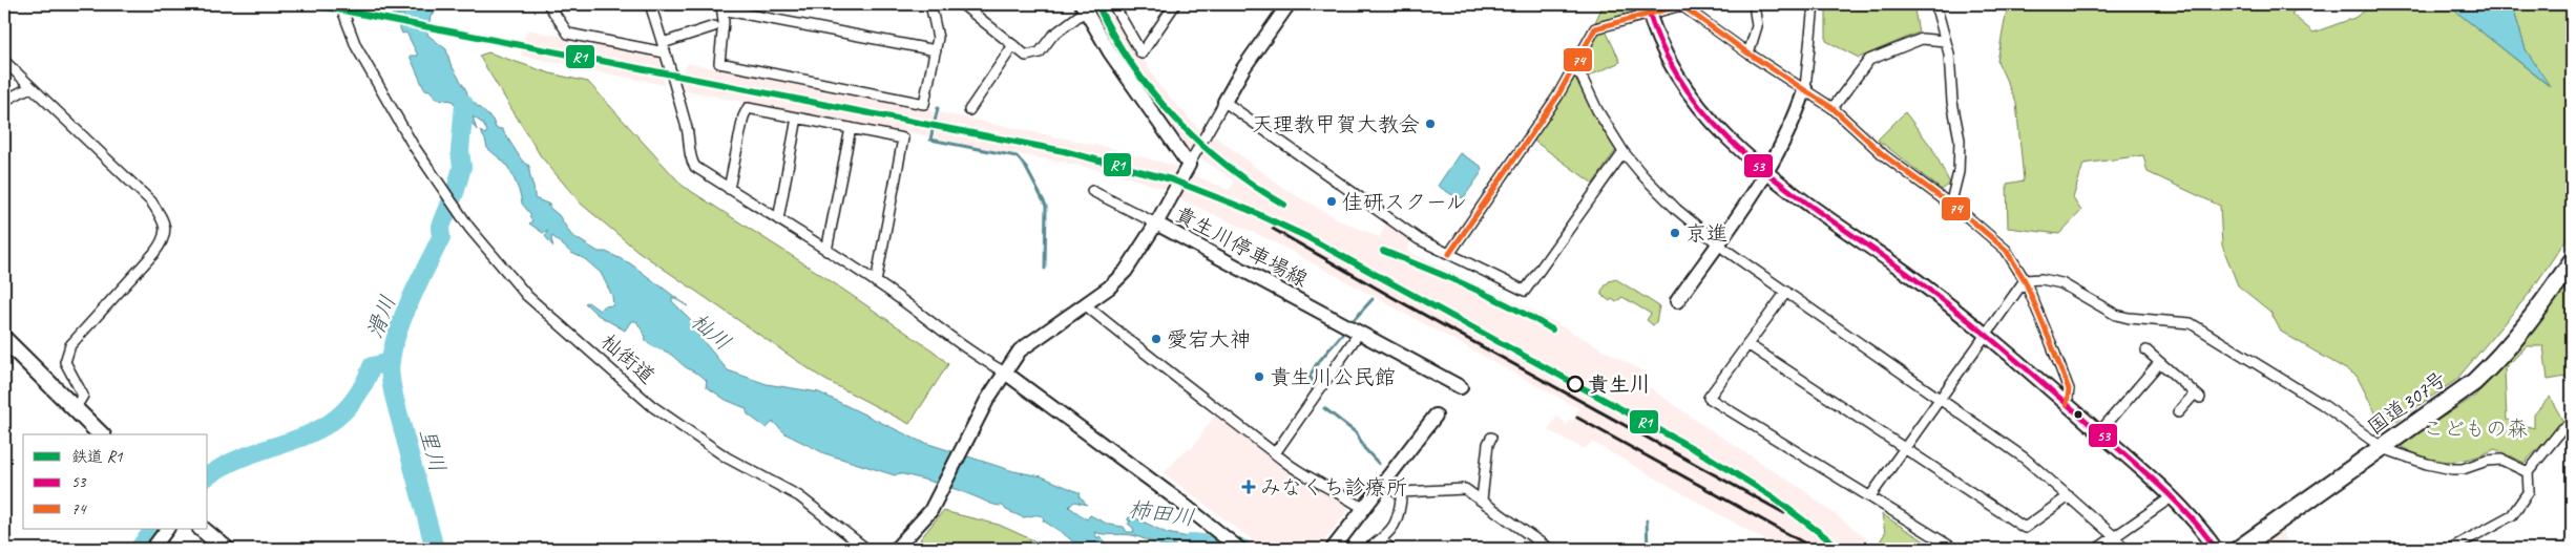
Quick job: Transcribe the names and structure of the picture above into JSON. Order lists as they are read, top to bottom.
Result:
{
  "streets": {
    "highway": ["国道307号"],
    "street": ["貴生川停車場線", "杣街道"]
  },
  "water": [
    "滑川",
    "杣川",
    "里川",
    "柿田川"
  ],
  "parks": ["こどもの森"],
  "places": {
    "other": [
      "天理教甲賀大教会",
      "佳研スクール",
      "京進",
      "愛宕大神",
      "貴生川公民館",
      "貴生川"
    ],
    "health": ["みなくち診療所"]
  },
  "lines": ["rail line R1", "transit line 53", "transit line 74"],
  "legend": ["鉄道 R1", "53", "74"]
}
